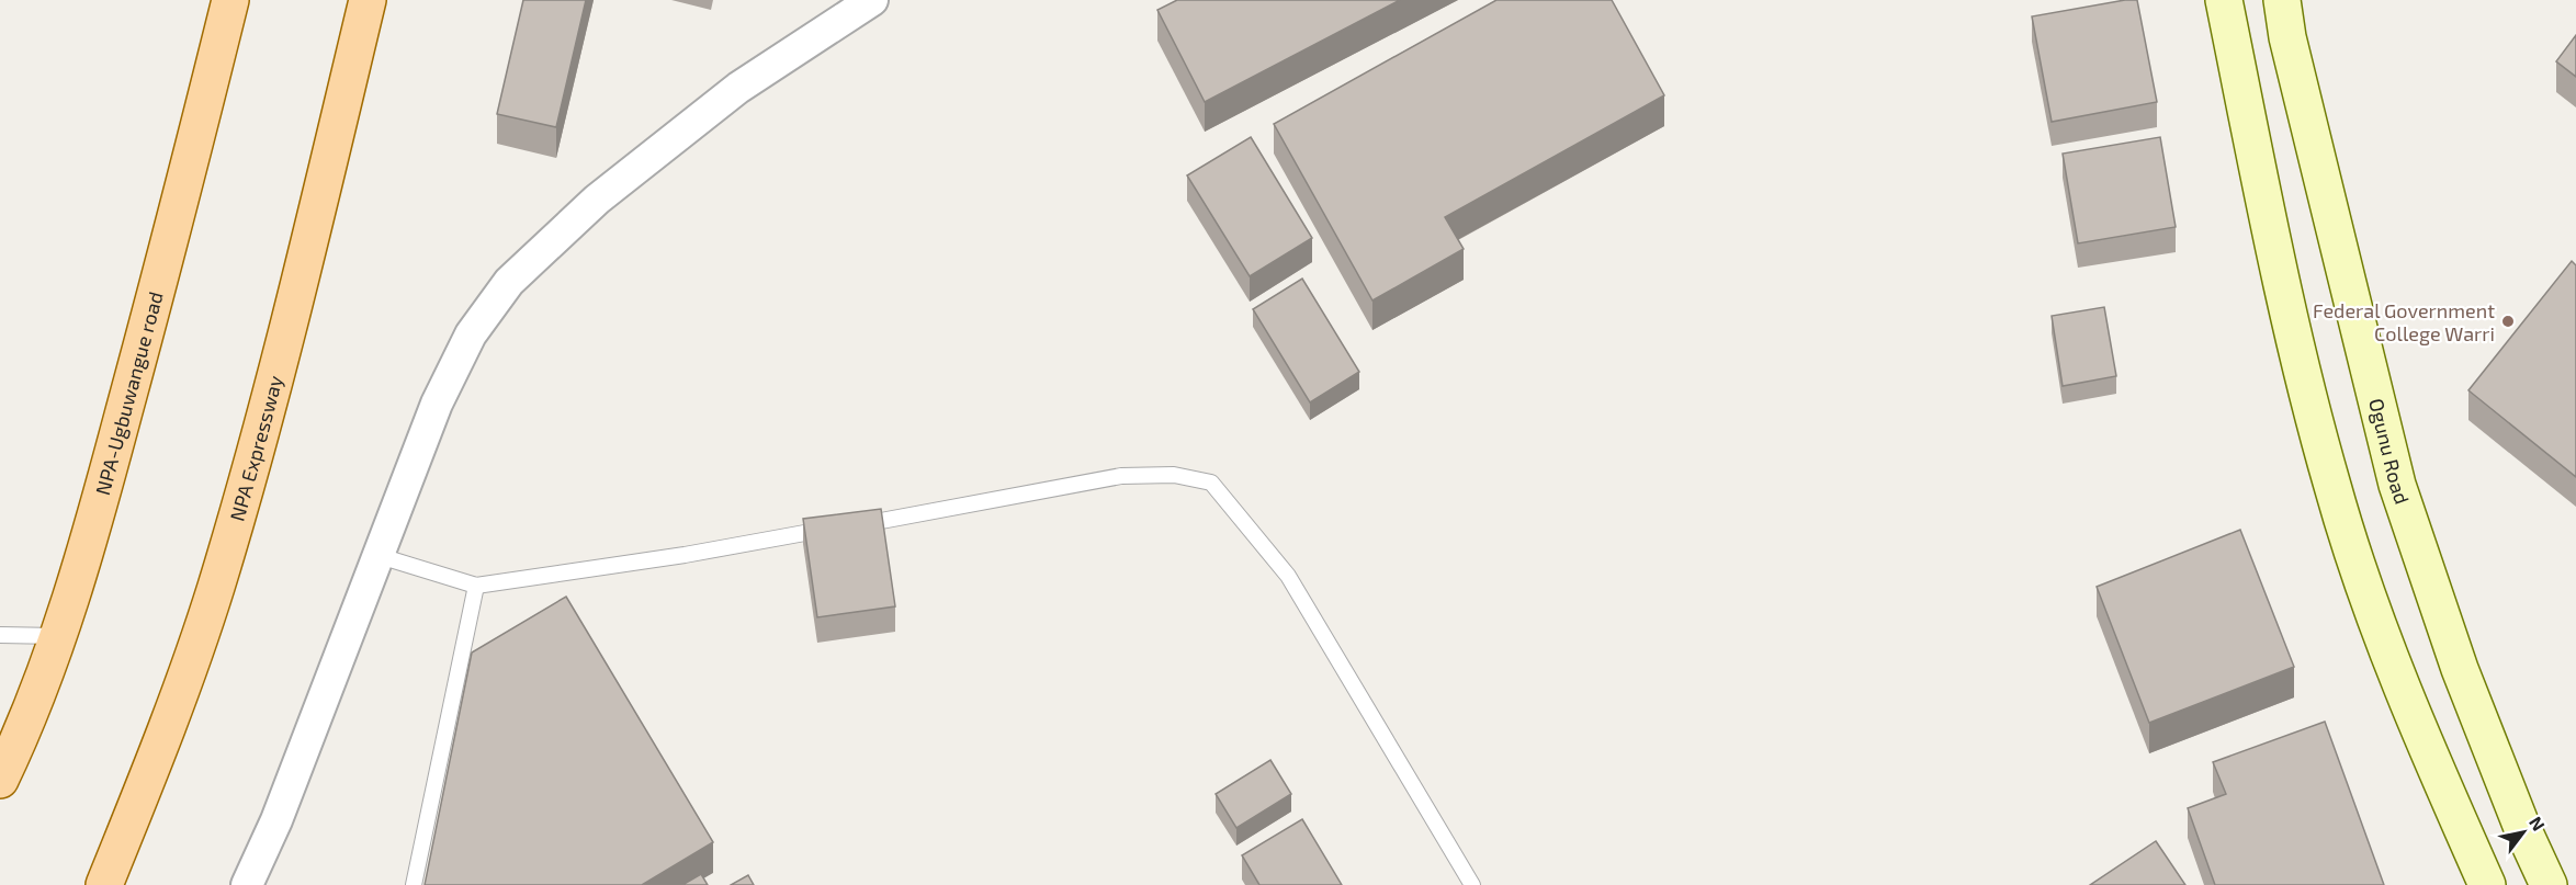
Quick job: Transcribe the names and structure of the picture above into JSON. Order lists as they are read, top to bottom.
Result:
{
  "streets": {
    "main road": ["NPA-Ugbuwangue road", "NPA Expressway", "Ogunu Road"]
  },
  "places": ["Federal Government College Warri"],
  "north": "top right"
}
